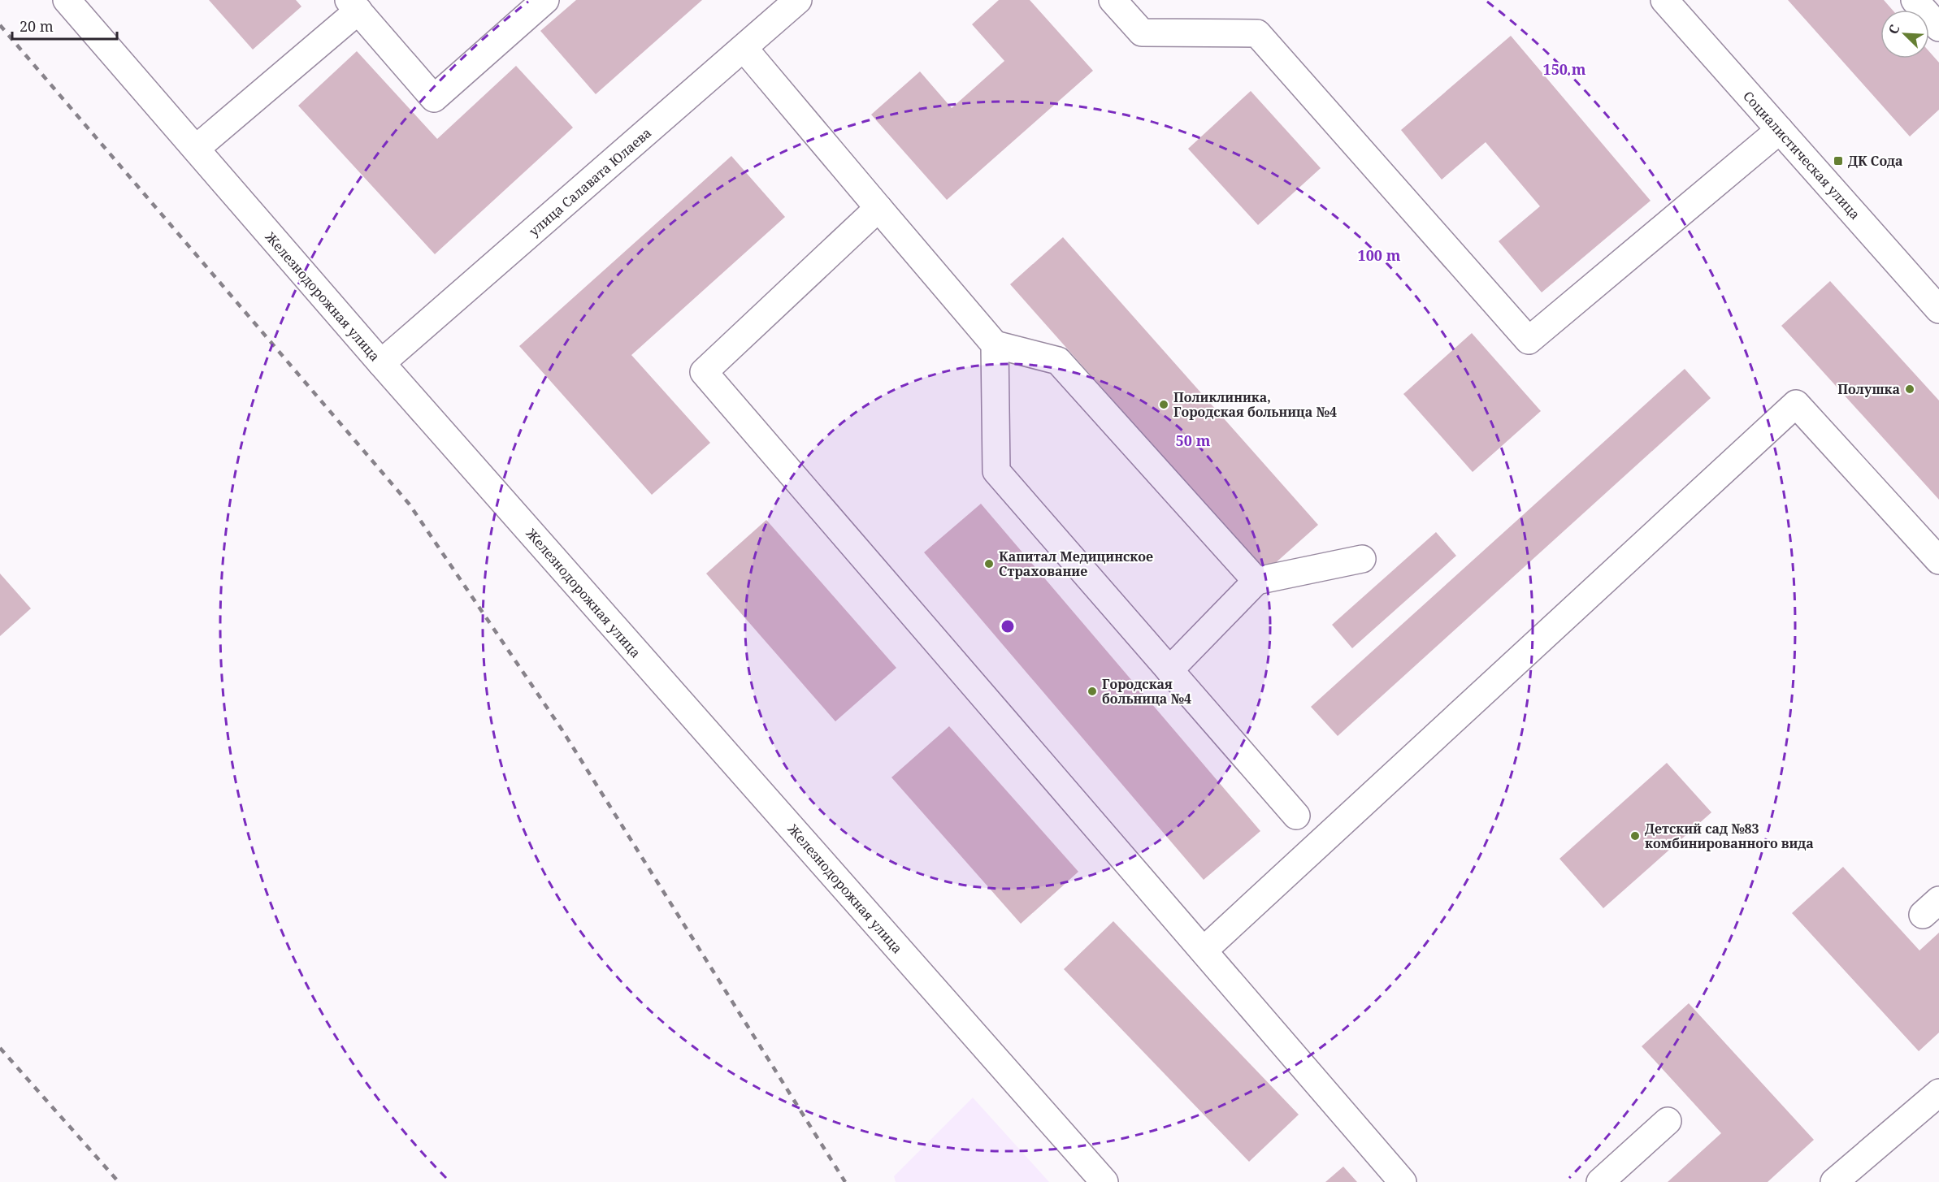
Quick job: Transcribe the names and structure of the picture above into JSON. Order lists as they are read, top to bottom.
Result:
{
  "streets": {
    "main road": ["Социалистическая улица", "улица Салавата Юлаева", "Железнодорожная улица"]
  },
  "crossings": [
    ["улица Салавата Юлаева", "Железнодорожная улица"]
  ],
  "places": {
    "transit": ["ДК Сода"],
    "other": [
      "Полушка",
      "Поликлиника, Городская больница №4",
      "Капитал Медицинское Страхование",
      "Городская больница №4",
      "Детский сад №83 комбинированного вида"
    ]
  },
  "scale_bar": "20 m",
  "north": "top left",
  "rings": ["150 m", "100 m", "50 m"]
}
